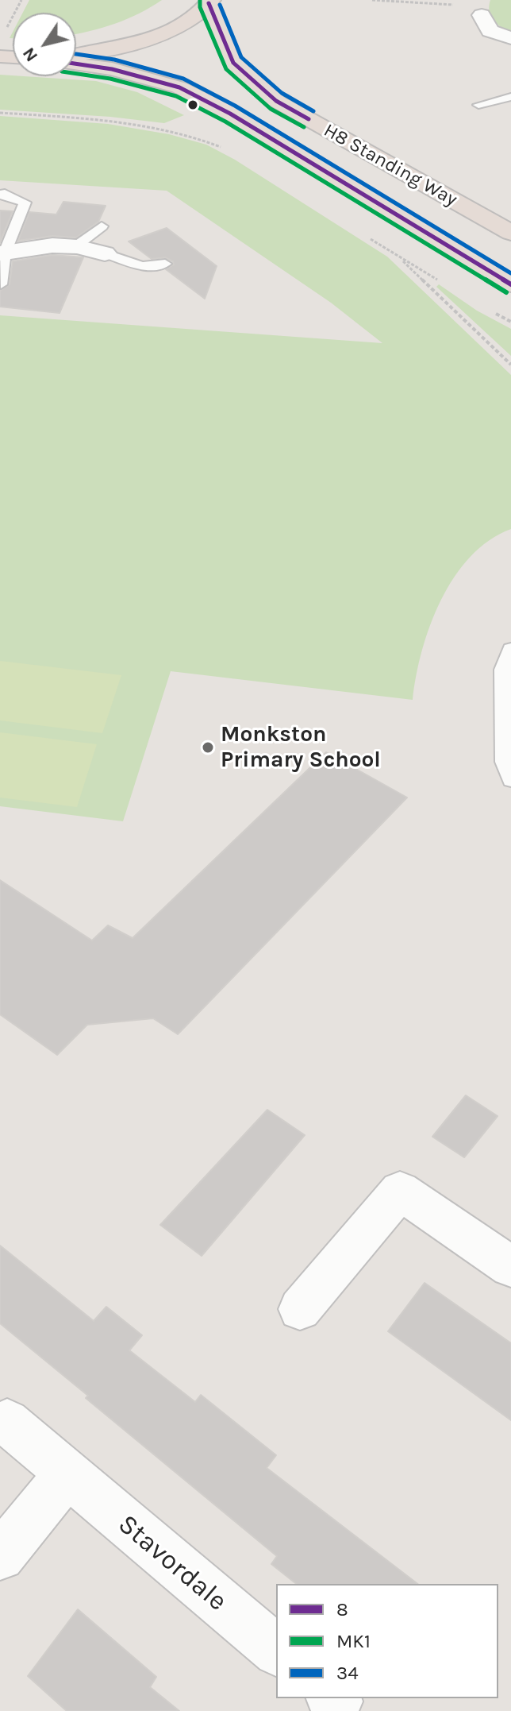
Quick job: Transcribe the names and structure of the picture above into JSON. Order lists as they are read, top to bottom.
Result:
{
  "streets": {
    "highway": ["H8 Standing Way"],
    "street": ["Stavordale"]
  },
  "places": ["Monkston Primary School"],
  "lines": ["transit line MK1", "transit line 8", "transit line 34"],
  "legend": ["8", "MK1", "34"],
  "north": "bottom left"
}
